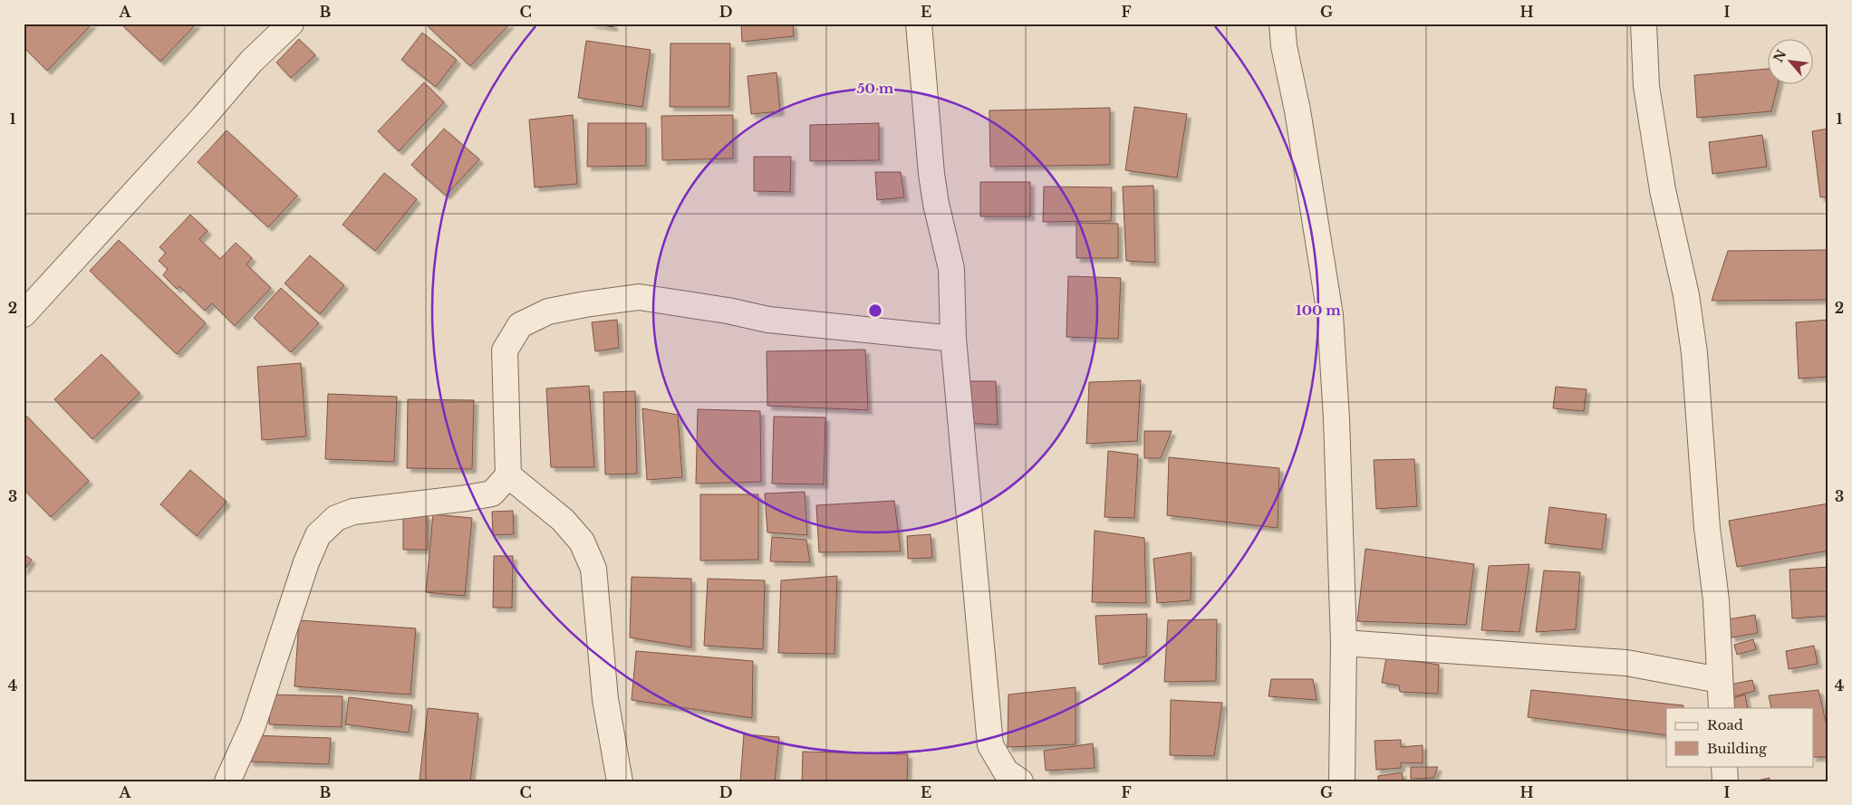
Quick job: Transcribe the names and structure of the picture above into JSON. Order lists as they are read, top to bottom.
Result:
{
  "legend": ["Road", "Building"],
  "north": "top left",
  "grid": {
    "columns": [
      "A",
      "B",
      "C",
      "D",
      "E",
      "F",
      "G",
      "H",
      "I"
    ],
    "rows": [
      "1",
      "2",
      "3",
      "4"
    ]
  },
  "rings": ["50 m", "100 m"]
}
